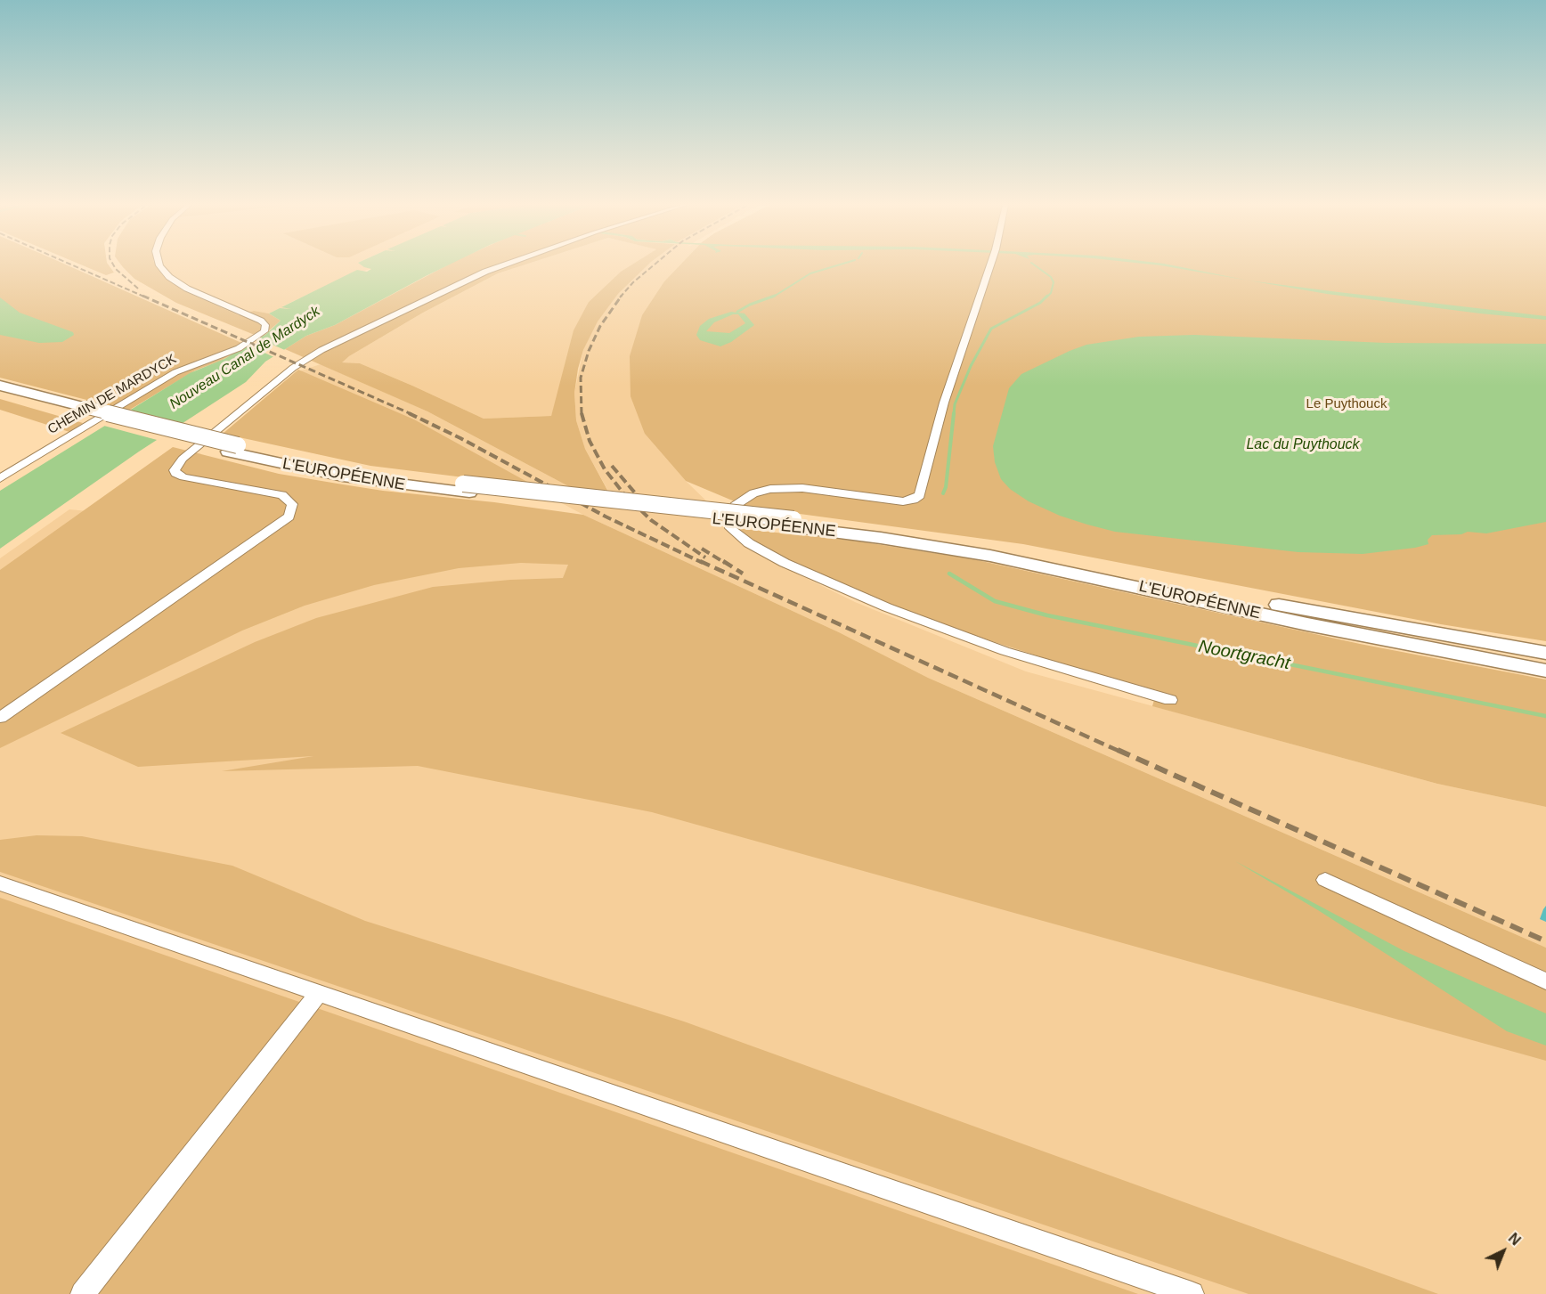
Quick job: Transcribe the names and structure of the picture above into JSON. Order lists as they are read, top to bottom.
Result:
{
  "streets": {
    "highway": ["L'EUROPÉENNE"],
    "street": ["CHEMIN DE MARDYCK"]
  },
  "water": ["Nouveau Canal de Mardyck", "Lac du Puythouck", "Noortgracht"],
  "parks": ["Le Puythouck"],
  "north": "top right"
}
